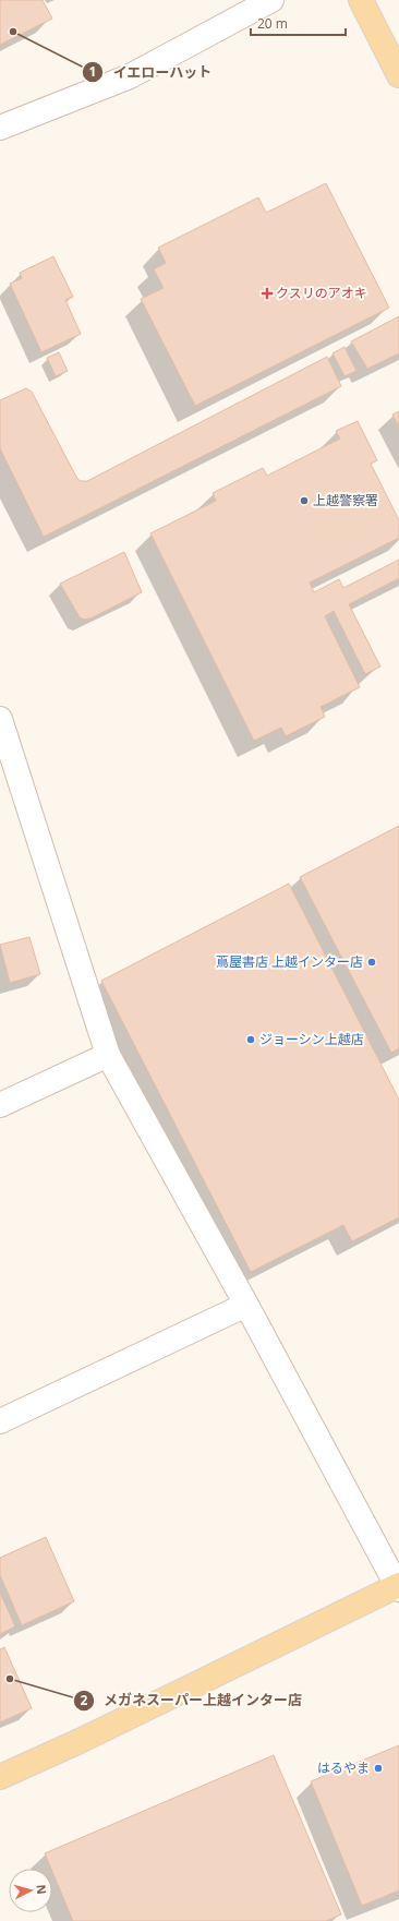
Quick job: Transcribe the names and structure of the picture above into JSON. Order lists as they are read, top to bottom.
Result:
{
  "places": {
    "other": [
      "イエローハット",
      "上越警察署",
      "蔦屋書店 上越インター店",
      "ジョーシン上越店",
      "メガネスーパー上越インター店",
      "はるやま"
    ],
    "health": ["クスリのアオキ"]
  },
  "scale_bar": "20 m",
  "north": "right"
}
